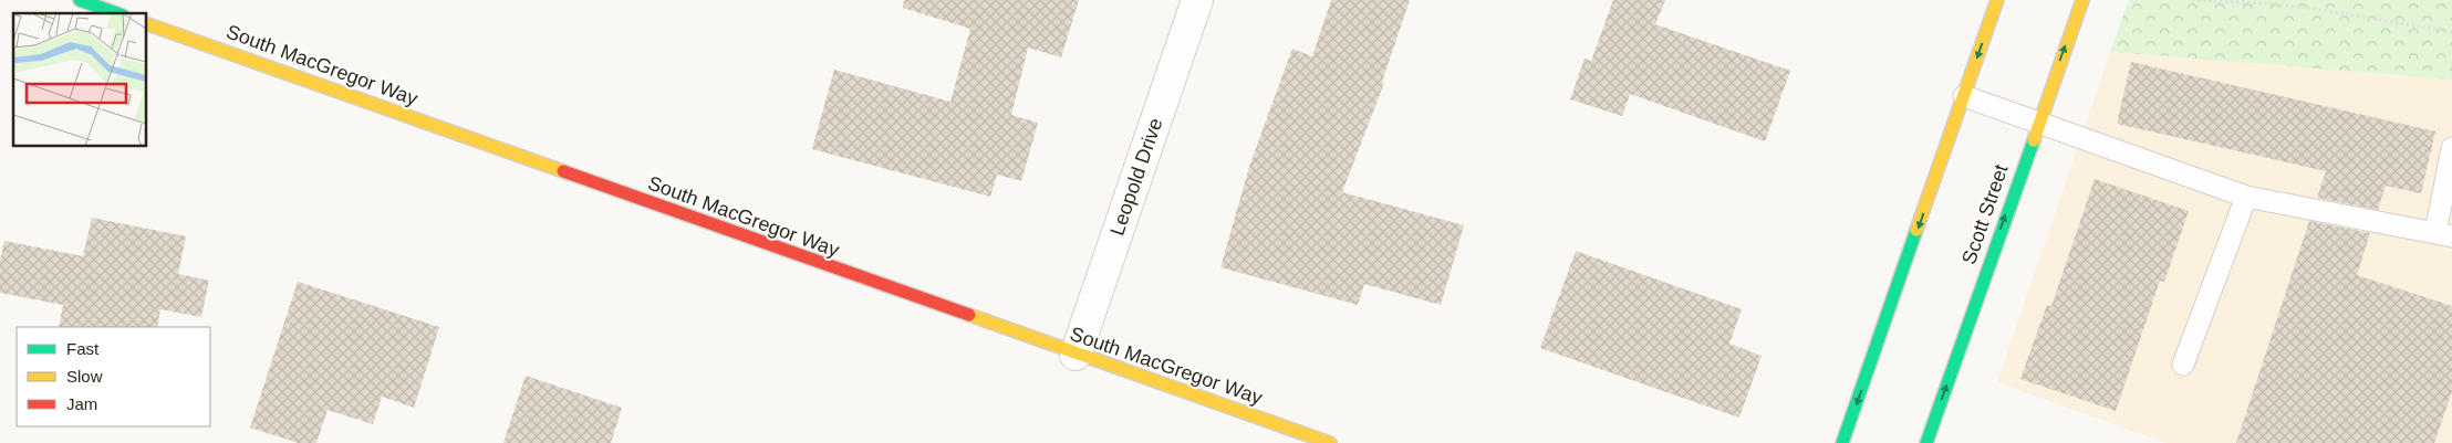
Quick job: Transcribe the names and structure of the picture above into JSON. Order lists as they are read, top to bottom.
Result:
{
  "streets": {
    "main road": ["South MacGregor Way", "Scott Street"],
    "street": ["Leopold Drive"]
  },
  "crossings": [
    ["South MacGregor Way", "Leopold Drive"]
  ],
  "legend": ["Fast", "Slow", "Jam"]
}
